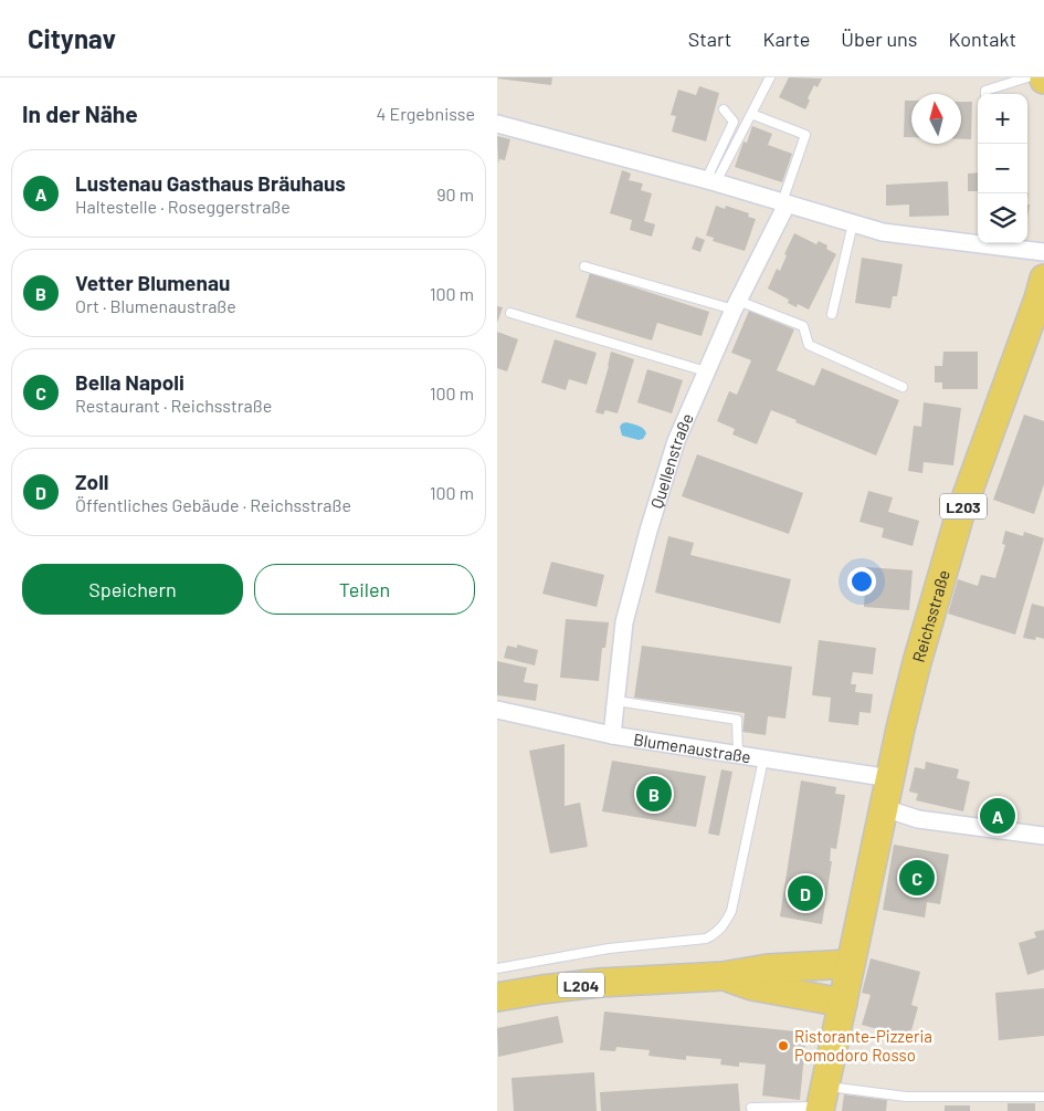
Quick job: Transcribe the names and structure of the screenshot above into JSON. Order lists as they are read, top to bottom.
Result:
{
  "streets": {
    "main road": ["L203", "Reichsstraße", "L204"],
    "street": ["Quellenstraße", "Blumenaustraße"]
  },
  "crossings": [
    ["Quellenstraße", "Blumenaustraße"],
    ["Reichsstraße", "Blumenaustraße"],
    ["Reichsstraße", "L204"]
  ],
  "places": ["Ristorante-Pizzeria Pomodoro Rosso"],
  "north": "top",
  "page": {
    "header": "Citynav",
    "nav": [
      "Start",
      "Karte",
      "Über uns",
      "Kontakt"
    ],
    "heading": ["In der Nähe", "4 Ergebnisse"],
    "map_buttons": ["+", "−"],
    "list": [
      {
        "mark": "A",
        "name": "Lustenau Gasthaus Bräuhaus",
        "note": "Haltestelle · Roseggerstraße",
        "value": "90 m"
      },
      {
        "mark": "B",
        "name": "Vetter Blumenau",
        "note": "Ort · Blumenaustraße",
        "value": "100 m"
      },
      {
        "mark": "C",
        "name": "Bella Napoli",
        "note": "Restaurant · Reichsstraße",
        "value": "100 m"
      },
      {
        "mark": "D",
        "name": "Zoll",
        "note": "Öffentliches Gebäude · Reichsstraße",
        "value": "100 m"
      }
    ],
    "buttons": ["Speichern", "Teilen"],
    "pins": [
      "B",
      "A",
      "C",
      "D"
    ]
  }
}
